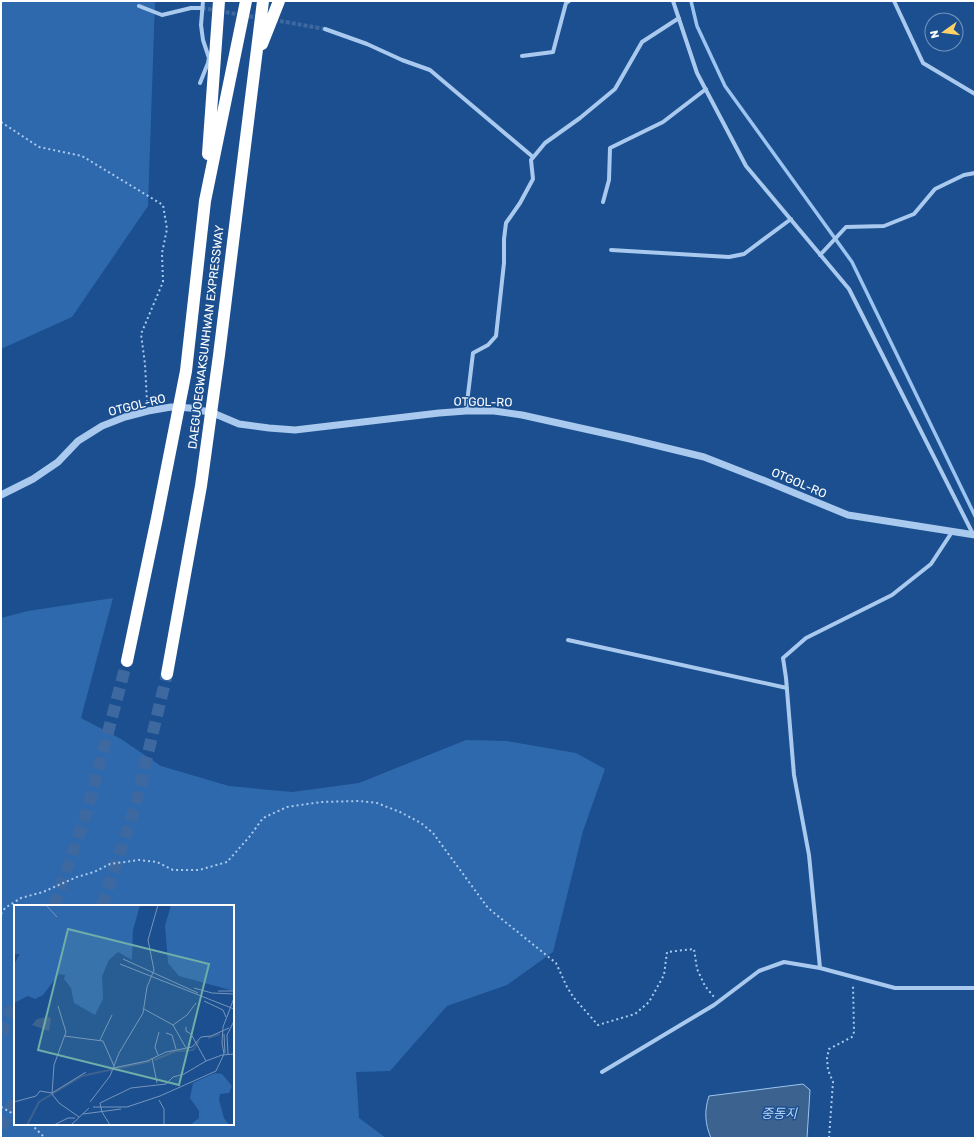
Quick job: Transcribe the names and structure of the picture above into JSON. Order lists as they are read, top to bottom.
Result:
{
  "streets": {
    "highway": ["DAEGUOEGWAKSUNHWAN EXPRESSWAY"],
    "street": ["OTGOL-RO"]
  },
  "water": ["중동지"],
  "north": "left"
}
